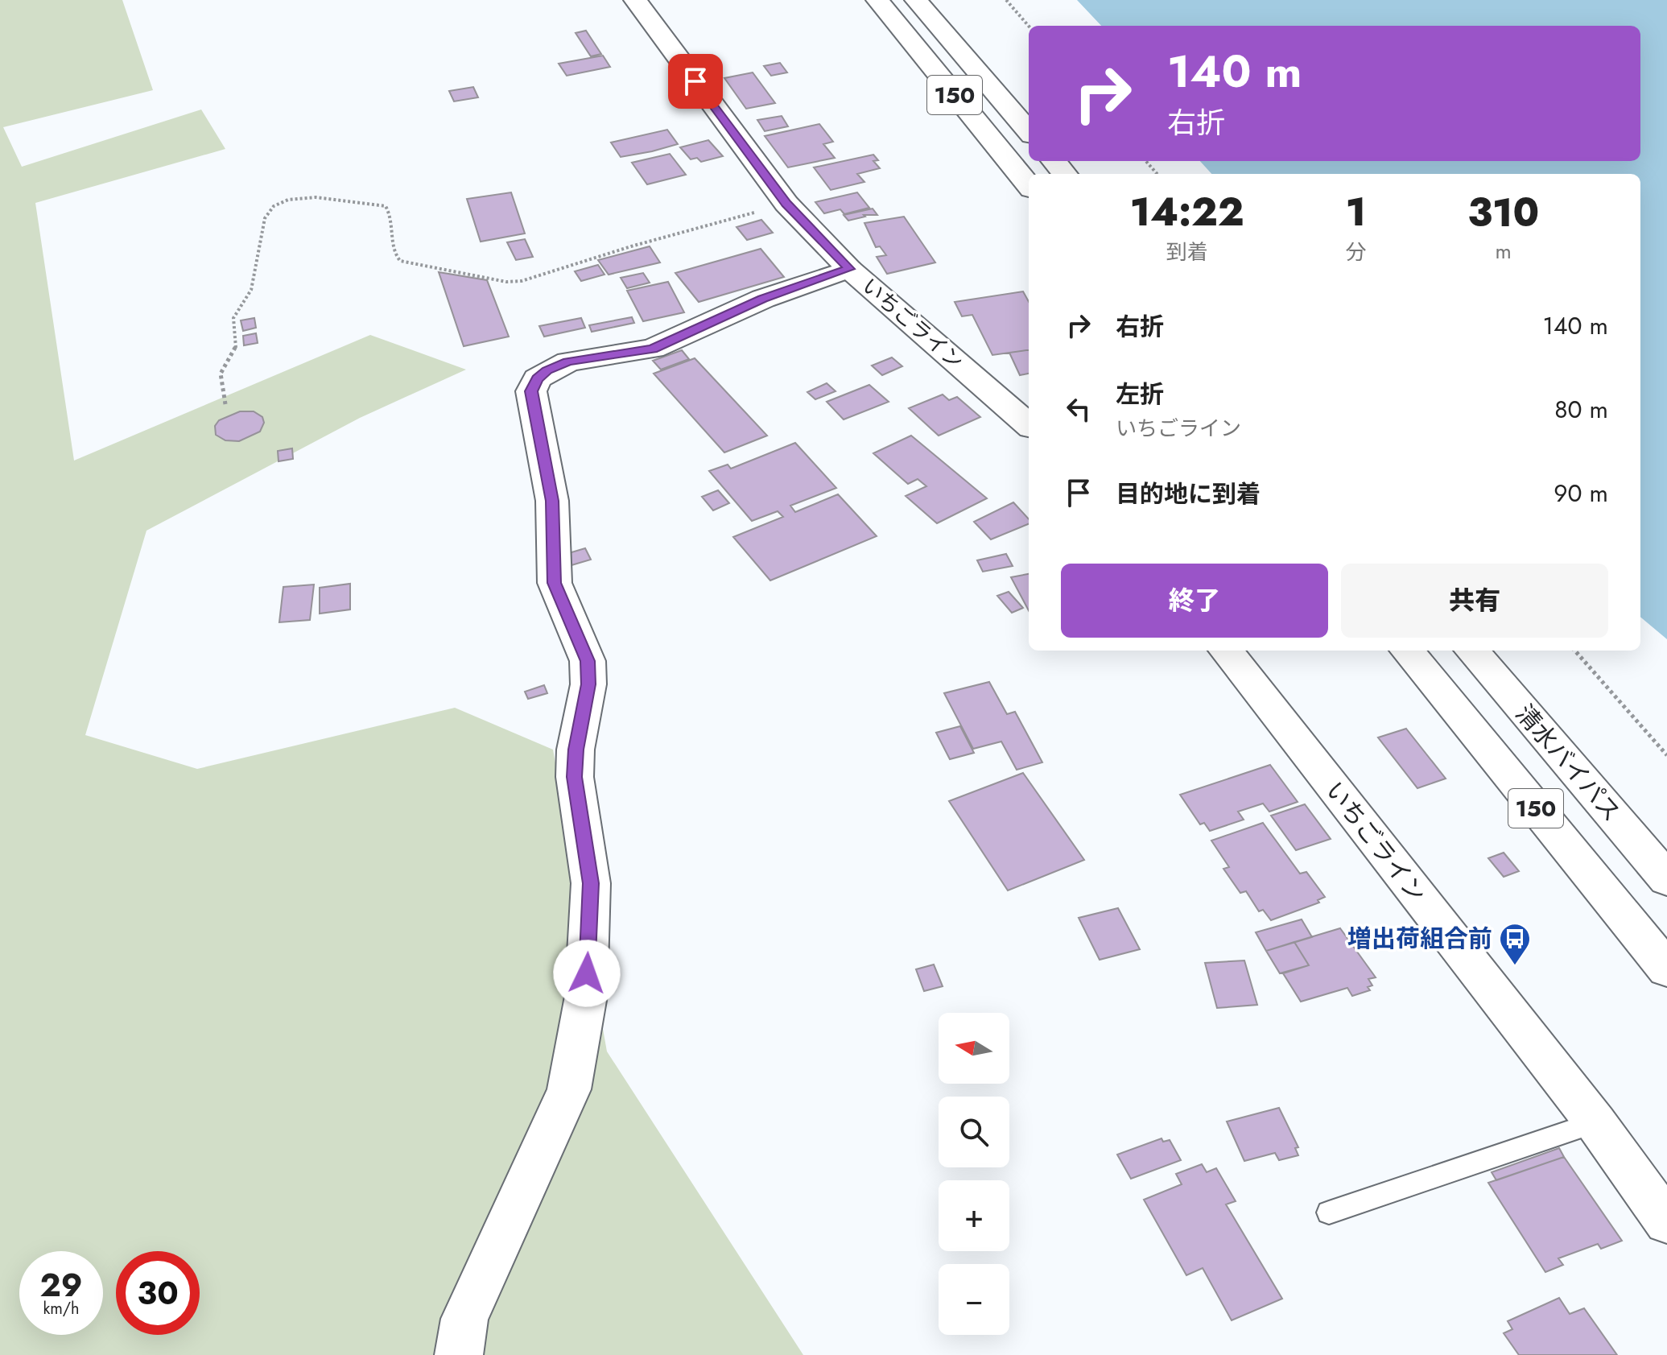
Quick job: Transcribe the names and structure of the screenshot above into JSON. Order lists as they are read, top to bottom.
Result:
{
  "streets": {
    "main road": ["150", "いちごライン", "清水バイパス"]
  },
  "places": {
    "bus stop": ["増出荷組合前"]
  },
  "north": "left",
  "page": {
    "turn": ["140 m", "右折"],
    "eta": [
      "14:22",
      "到着",
      "1",
      "分",
      "310",
      "m"
    ],
    "list": [
      {
        "name": "右折",
        "value": "140 m"
      },
      {
        "name": "左折",
        "note": "いちごライン",
        "value": "80 m"
      },
      {
        "name": "目的地に到着",
        "value": "90 m"
      }
    ],
    "buttons": ["終了", "共有"],
    "map_buttons": ["+", "−"],
    "speed": "29 km/h",
    "limit": "30"
  }
}
